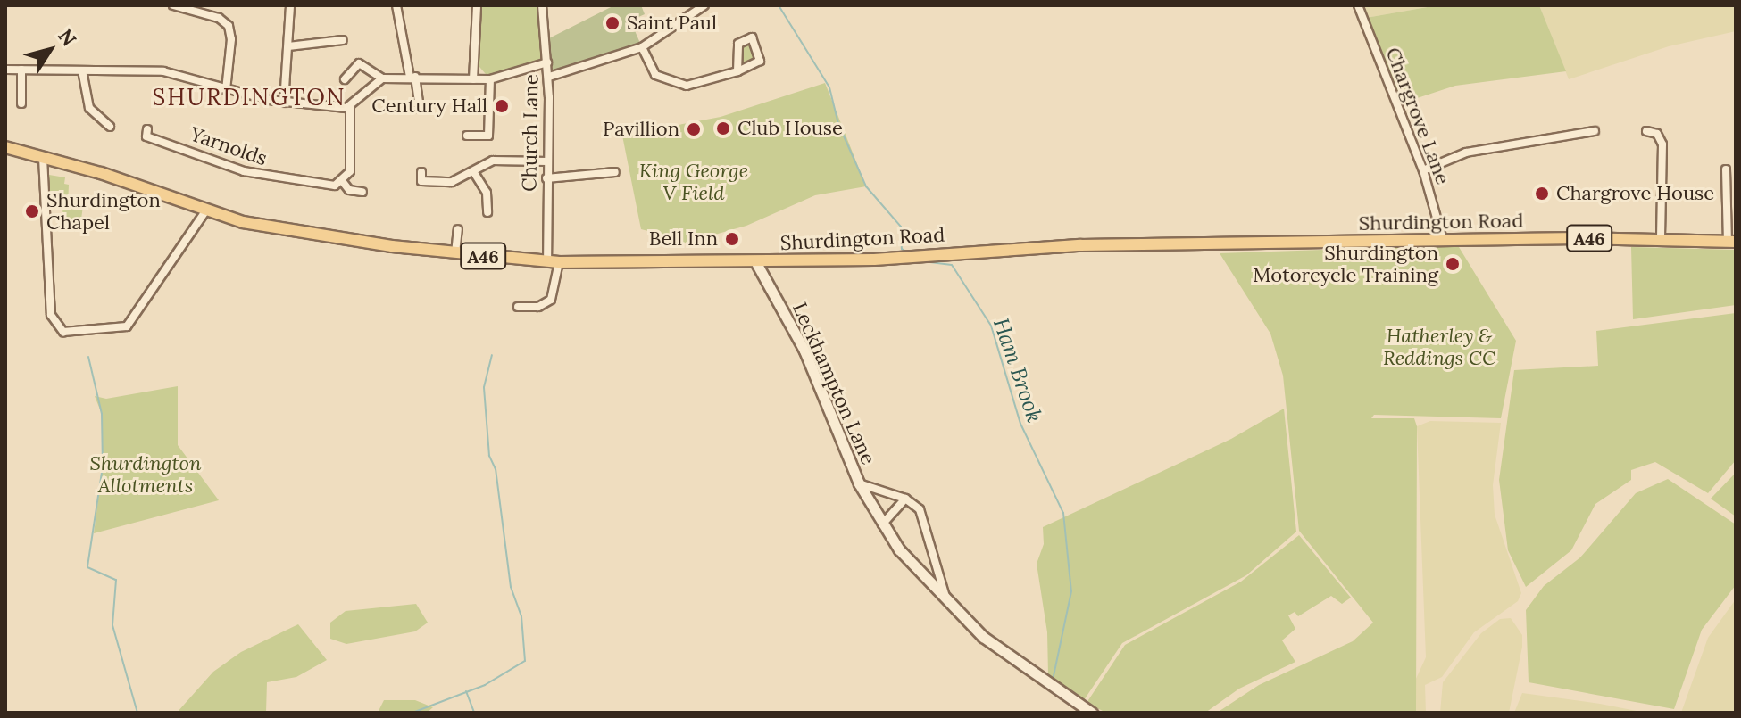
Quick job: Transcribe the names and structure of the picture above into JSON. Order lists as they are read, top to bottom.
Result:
{
  "streets": {
    "main road": ["Shurdington Road", "A46"],
    "street": [
      "Chargrove Lane",
      "Church Lane",
      "Yarnolds",
      "Leckhampton Lane"
    ]
  },
  "crossings": [
    ["Chargrove Lane", "Shurdington Road"],
    ["Church Lane", "Shurdington Road"],
    ["Shurdington Road", "Leckhampton Lane"]
  ],
  "districts": ["SHURDINGTON"],
  "water": ["Ham Brook"],
  "parks": ["King George V Field", "Hatherley & Reddings CC", "Shurdington Allotments"],
  "places": [
    "Saint Paul",
    "Century Hall",
    "Club House",
    "Pavillion",
    "Chargrove House",
    "Shurdington Chapel",
    "Bell Inn",
    "Shurdington Motorcycle Training"
  ],
  "north": "top right"
}
